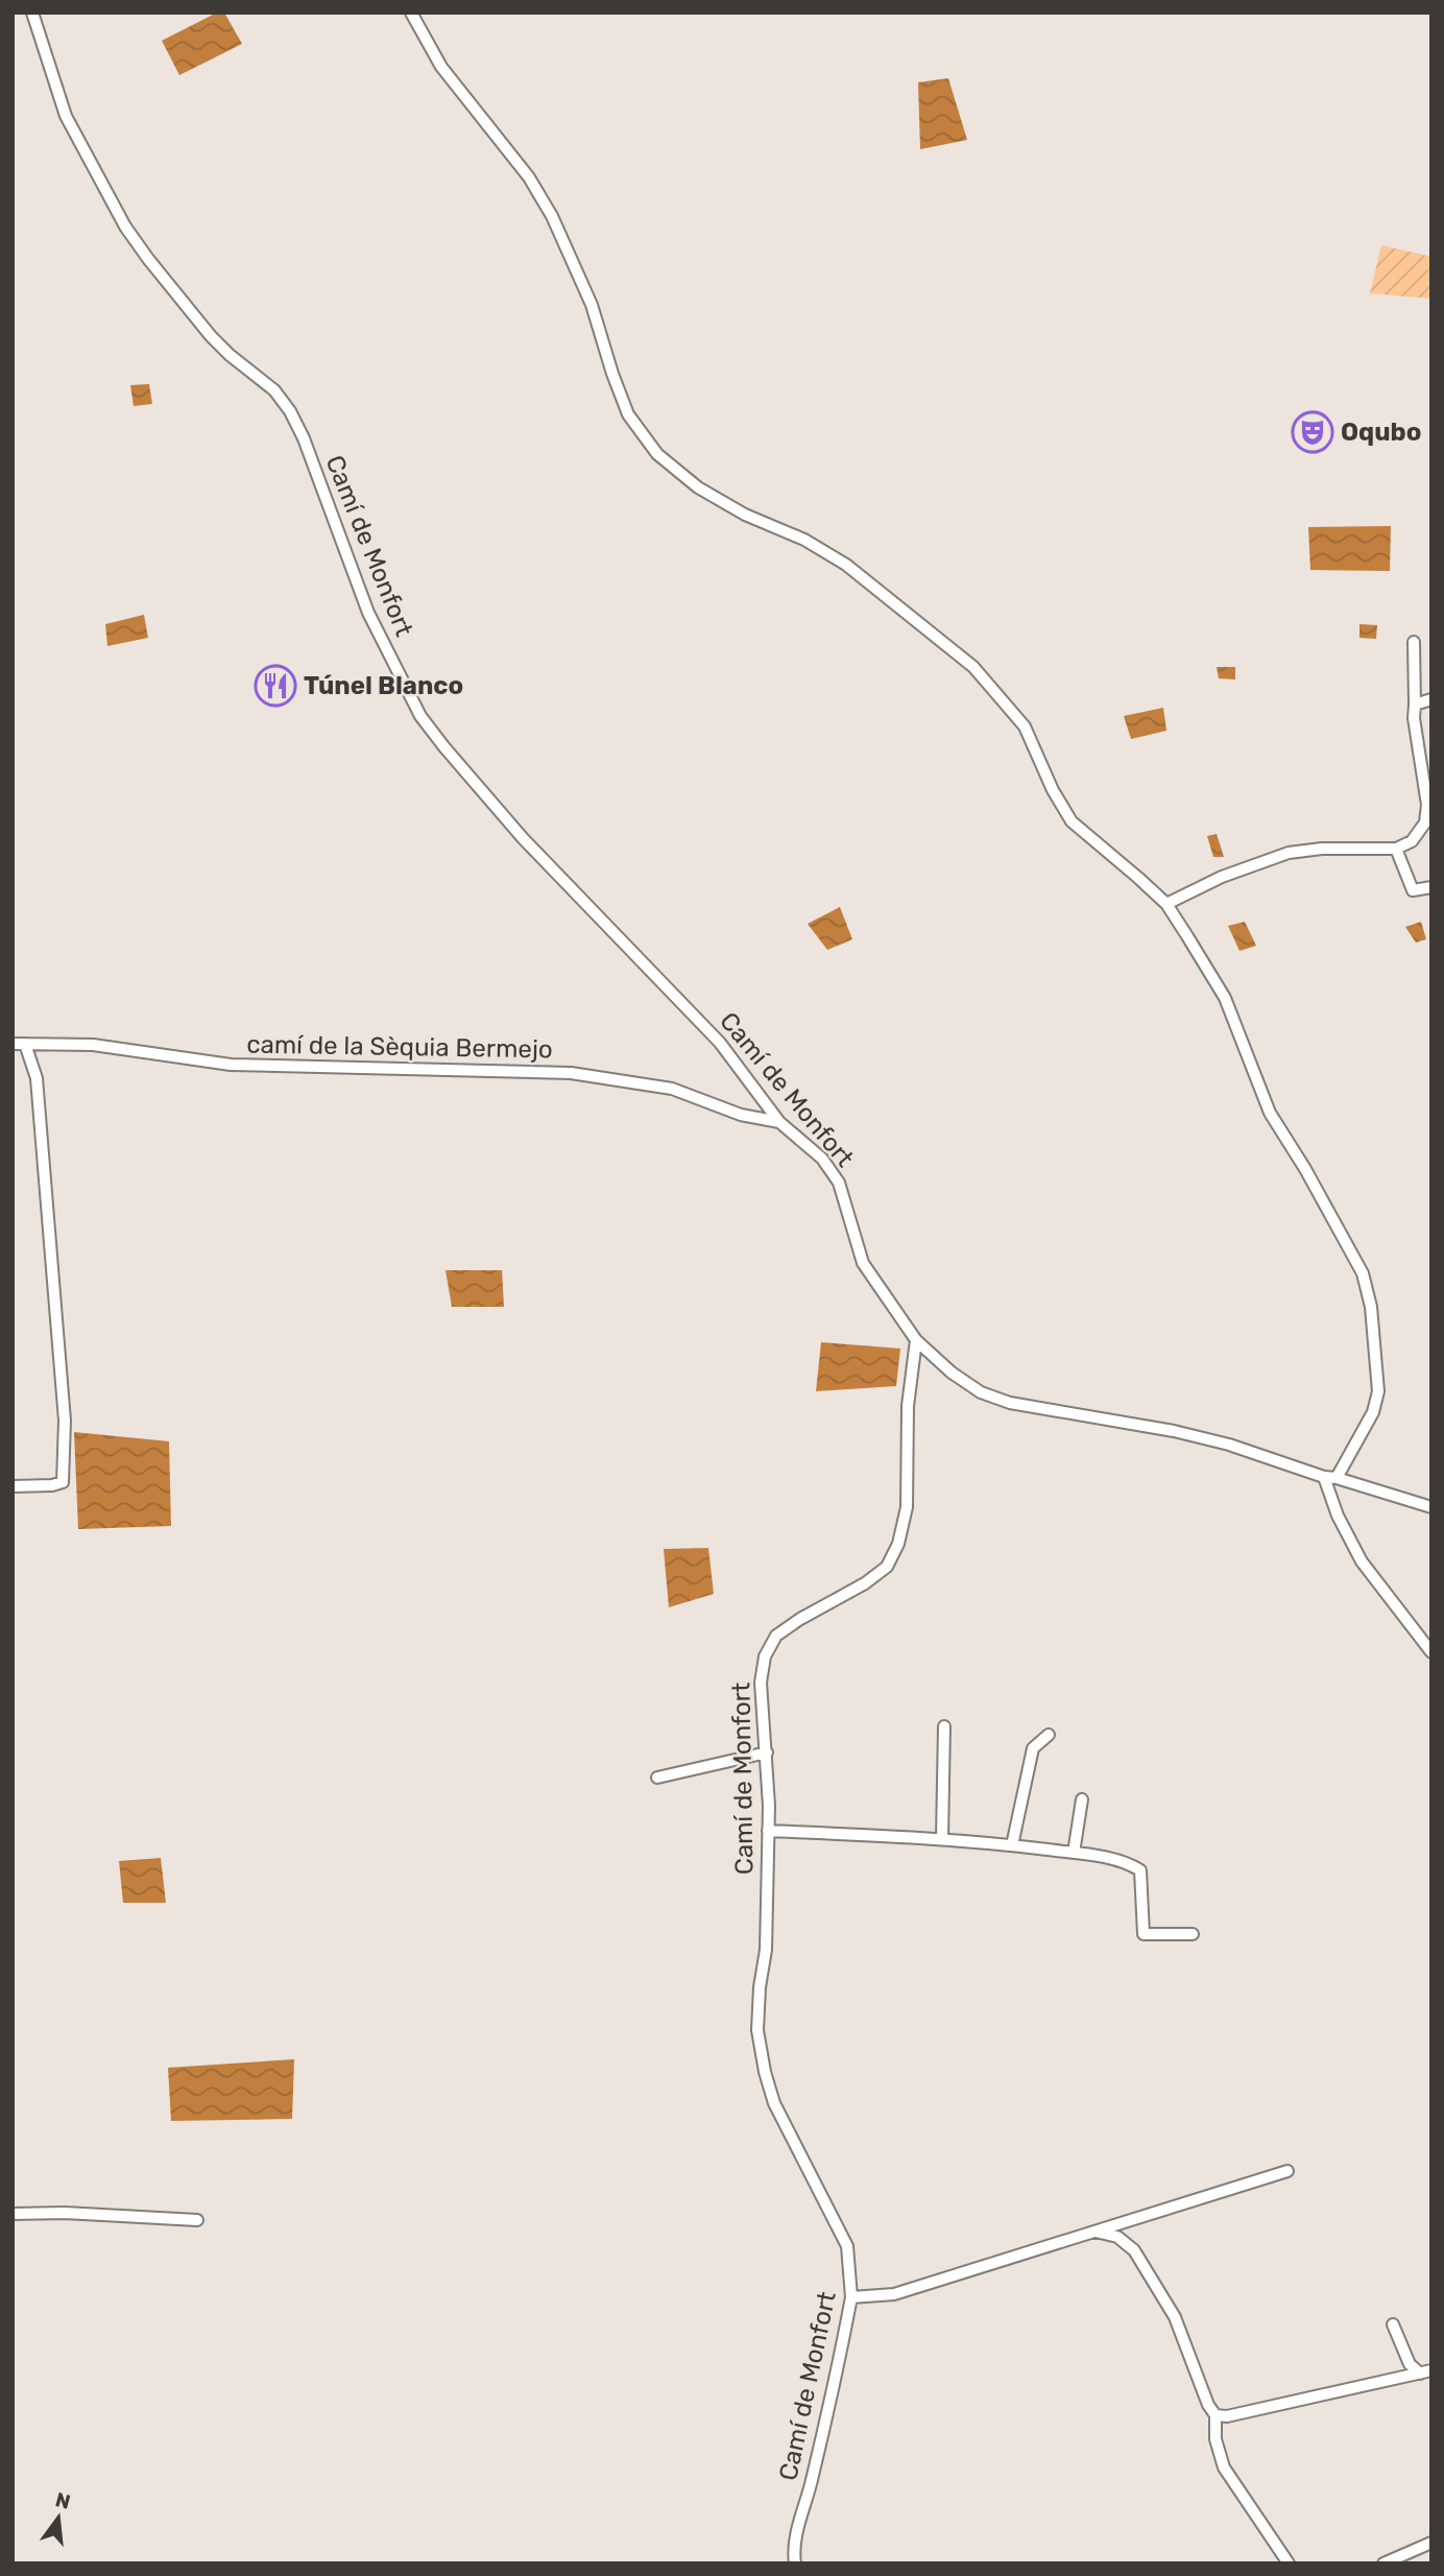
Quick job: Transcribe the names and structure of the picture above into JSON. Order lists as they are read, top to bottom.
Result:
{
  "streets": {
    "street": ["Camí de Monfort", "camí de la Sèquia Bermejo"]
  },
  "crossings": [
    ["Camí de Monfort", "camí de la Sèquia Bermejo"]
  ],
  "places": {
    "theatre": ["Oqubo"],
    "restaurant": ["Túnel Blanco"]
  },
  "north": "top"
}
